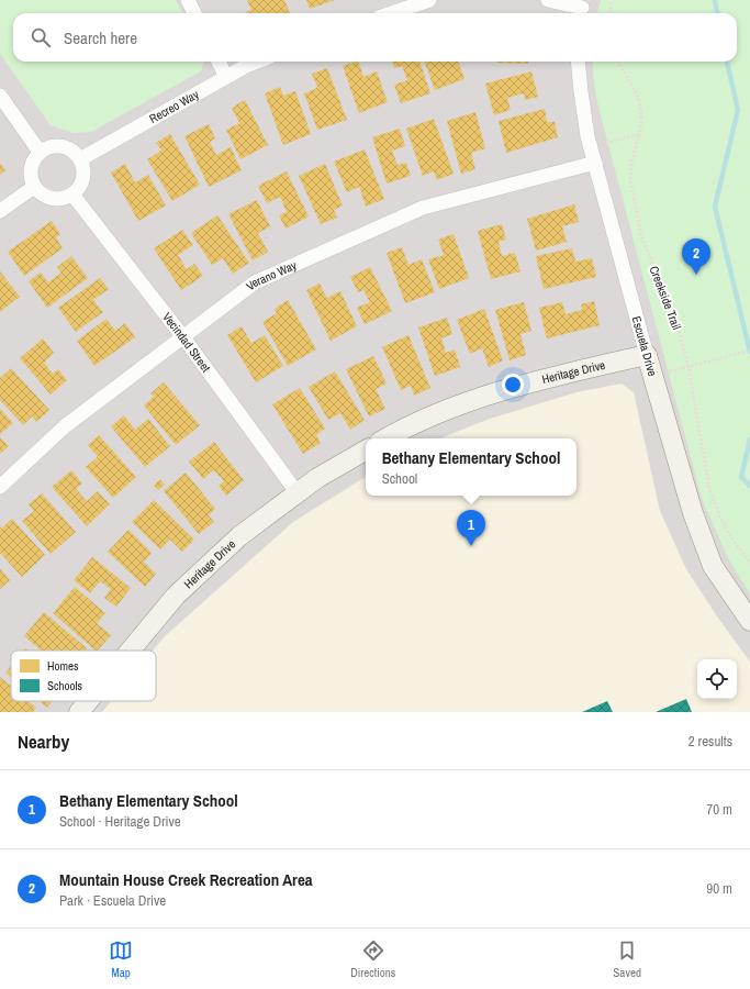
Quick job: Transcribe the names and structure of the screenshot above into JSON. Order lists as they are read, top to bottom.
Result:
{
  "streets": {
    "street": [
      "Recreo Way",
      "Verano Way",
      "Vecindad Street",
      "Escuela Drive",
      "Heritage Drive"
    ],
    "path": ["Creekside Trail"]
  },
  "crossings": [
    ["Recreo Way", "Vecindad Street"],
    ["Verano Way", "Vecindad Street"],
    ["Verano Way", "Escuela Drive"],
    ["Vecindad Street", "Heritage Drive"],
    ["Escuela Drive", "Heritage Drive"]
  ],
  "legend": ["Homes", "Schools"],
  "page": {
    "search": "Search here",
    "pins": ["2", "1"],
    "popup": ["Bethany Elementary School", "School"],
    "heading": ["Nearby", "2 results"],
    "list": [
      {
        "mark": "1",
        "name": "Bethany Elementary School",
        "note": "School · Heritage Drive",
        "value": "70 m"
      },
      {
        "mark": "2",
        "name": "Mountain House Creek Recreation Area",
        "note": "Park · Escuela Drive",
        "value": "90 m"
      }
    ],
    "nav": ["Map", "Directions", "Saved"]
  }
}
